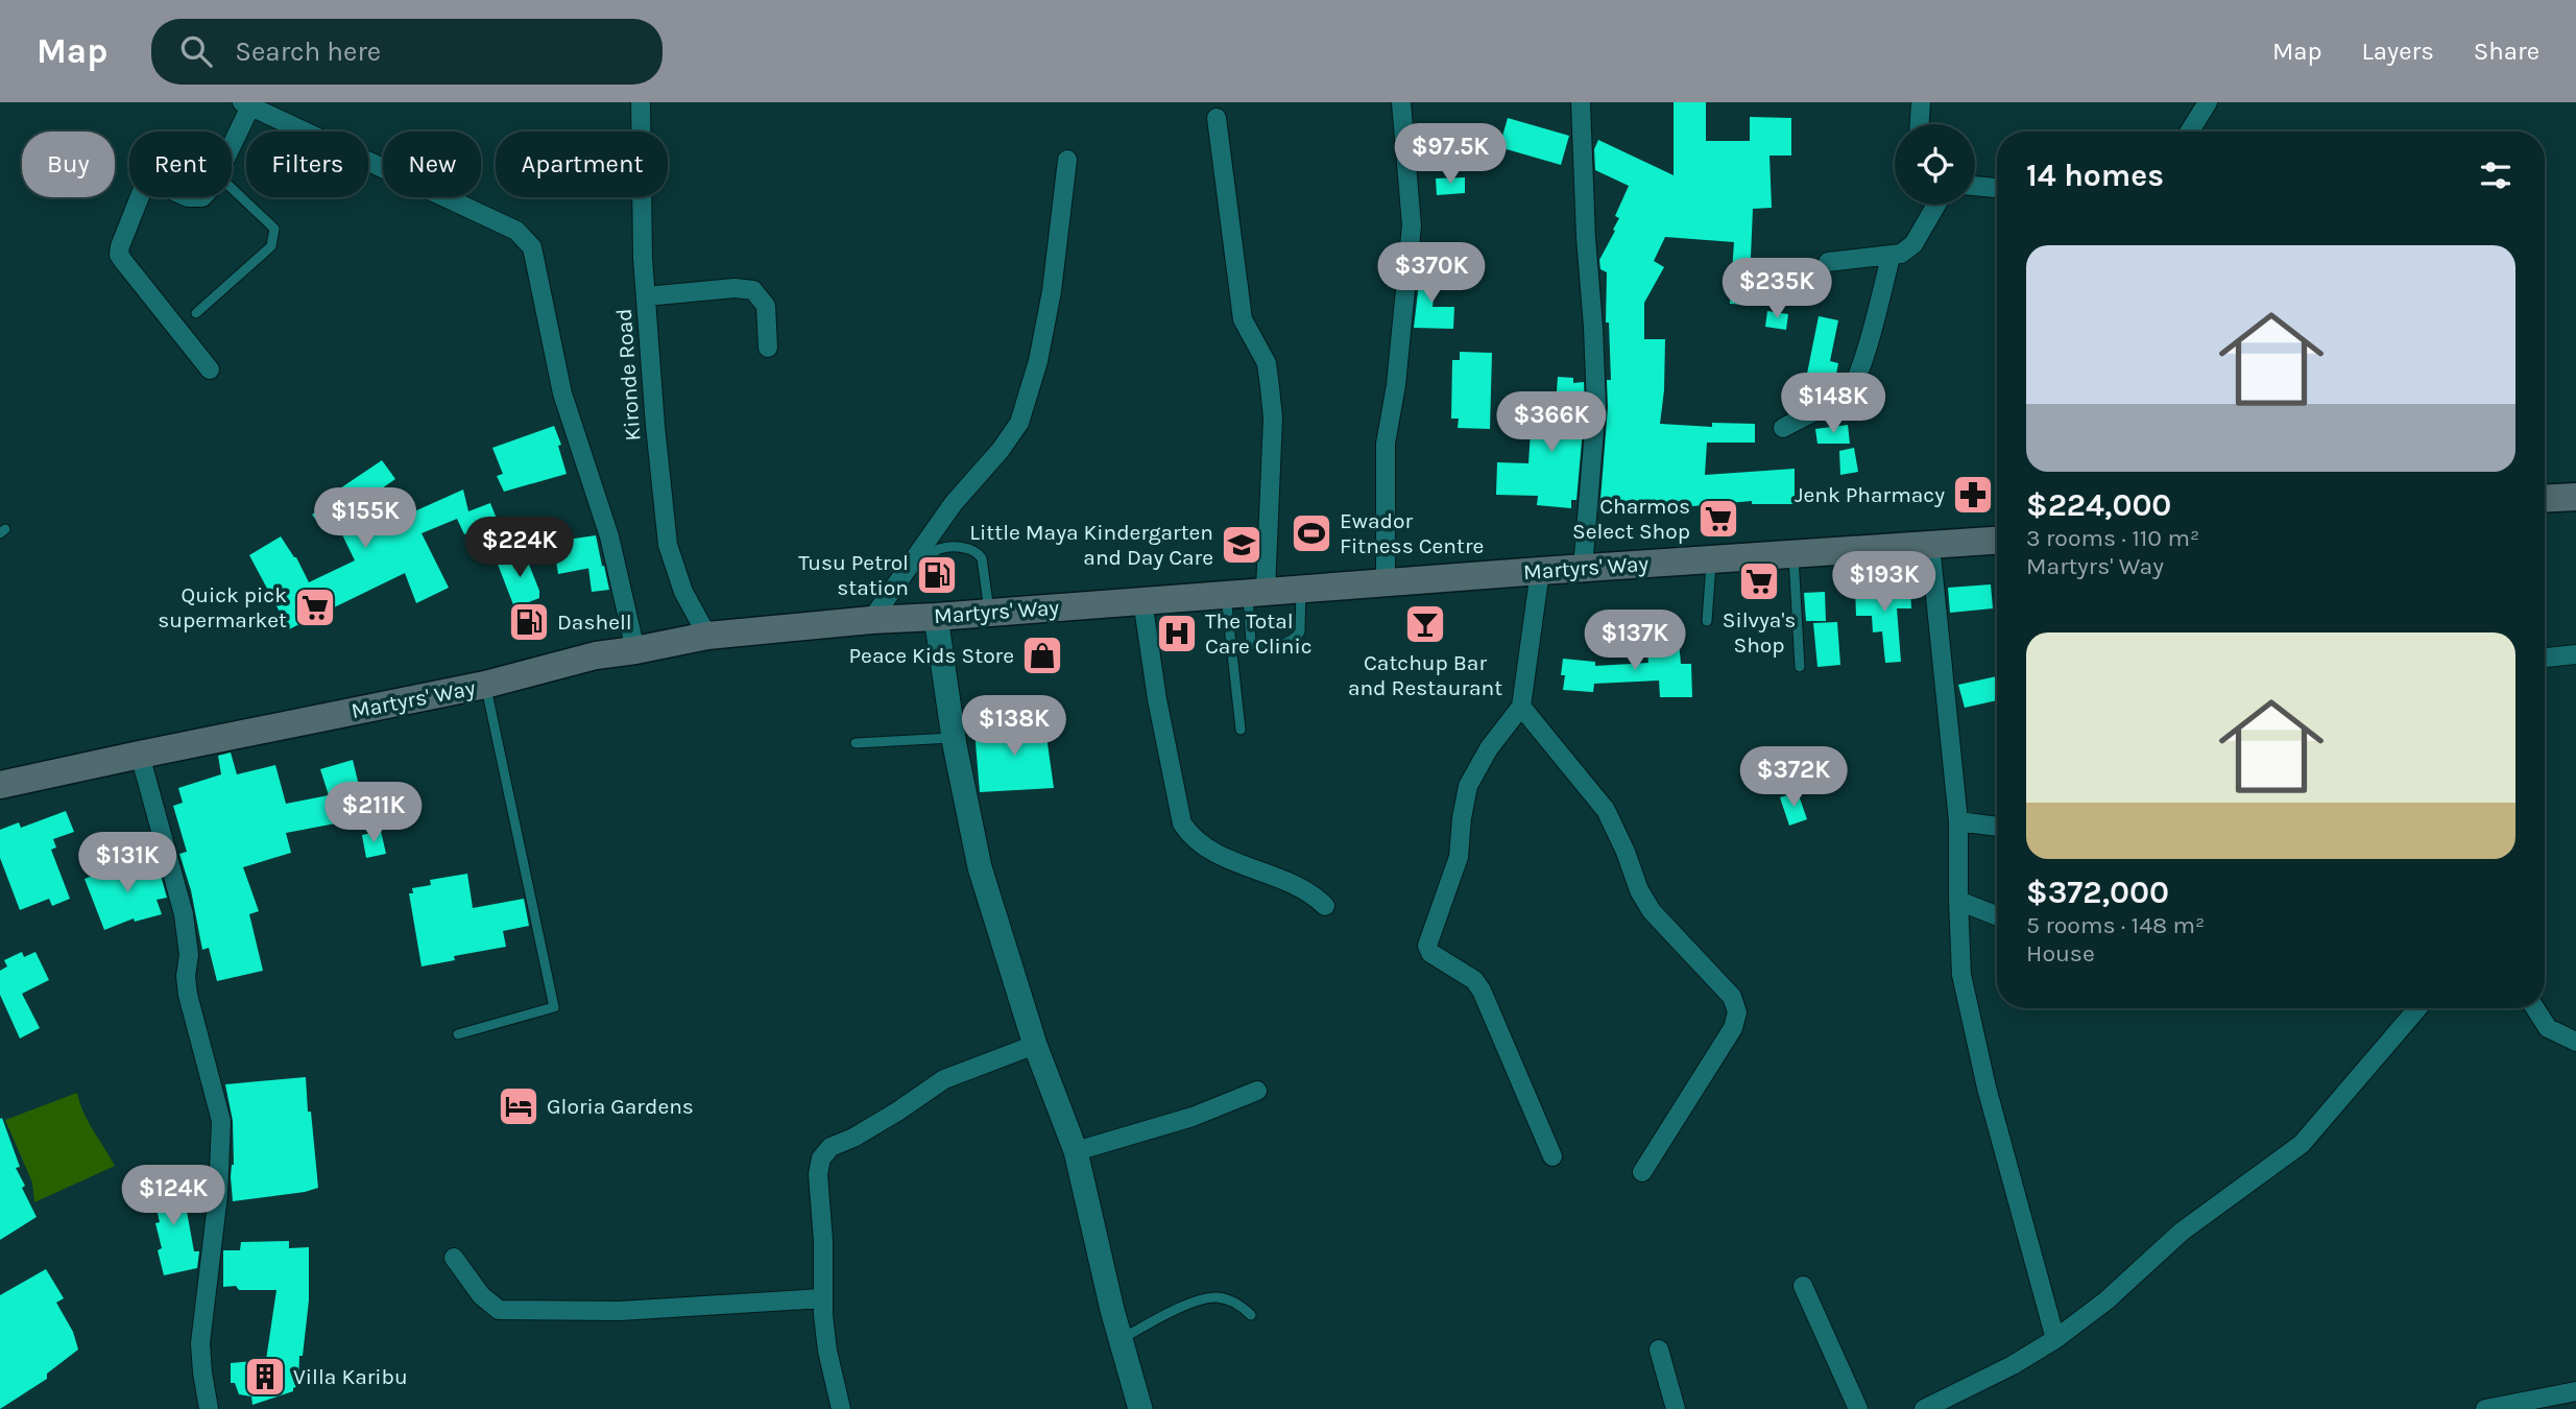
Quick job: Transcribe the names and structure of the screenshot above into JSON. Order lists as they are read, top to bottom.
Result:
{
  "streets": {
    "main road": ["Martyrs' Way"],
    "street": ["Kironde Road"]
  },
  "crossings": [
    ["Kironde Road", "Martyrs' Way"]
  ],
  "places": {
    "pharmacy": ["Jenk Pharmacy"],
    "supermarket": ["Charmos Select Shop", "Silvya's Shop", "Quick pick supermarket"],
    "sports": ["Ewador Fitness Centre"],
    "school or university": ["Little Maya Kindergarten and Day Care"],
    "fuel station": ["Tusu Petrol station", "Dashell"],
    "bar": ["Catchup Bar and Restaurant"],
    "hospital": ["The Total Care Clinic"],
    "shop": ["Peace Kids Store"],
    "hotel": ["Gloria Gardens"],
    "building": ["Villa Karibu"]
  },
  "page": {
    "header": "Map",
    "search": "Search here",
    "nav": ["Map", "Layers", "Share"],
    "price": [
      "$97.5K",
      "$370K",
      "$235K",
      "$148K",
      "$366K",
      "$155K",
      "$224K",
      "$193K",
      "$137K",
      "$138K",
      "$372K",
      "$211K",
      "$131K",
      "$124K"
    ],
    "chip": [
      "Buy",
      "Rent",
      "Filters",
      "New",
      "Apartment"
    ],
    "heading": "14 homes",
    "list": [
      {
        "name": "$224,000",
        "note": "3 rooms · 110 m² · Martyrs' Way"
      },
      {
        "name": "$372,000",
        "note": "5 rooms · 148 m² · House"
      }
    ]
  }
}
